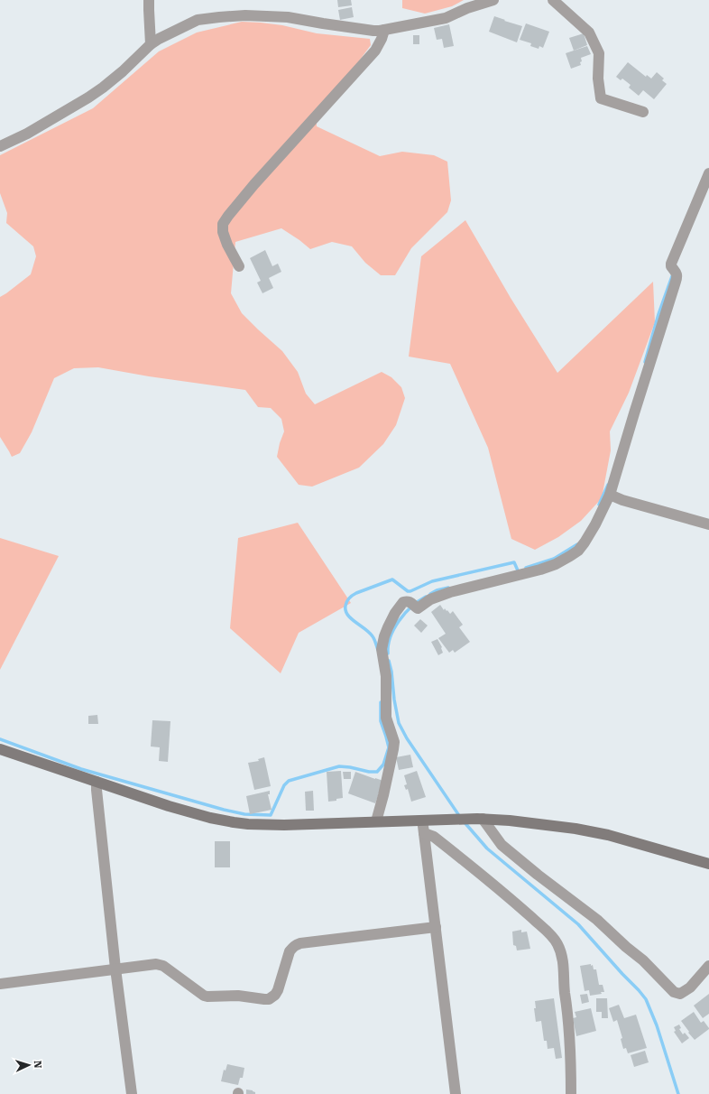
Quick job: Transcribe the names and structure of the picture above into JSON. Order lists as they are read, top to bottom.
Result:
{
  "north": "right"
}
